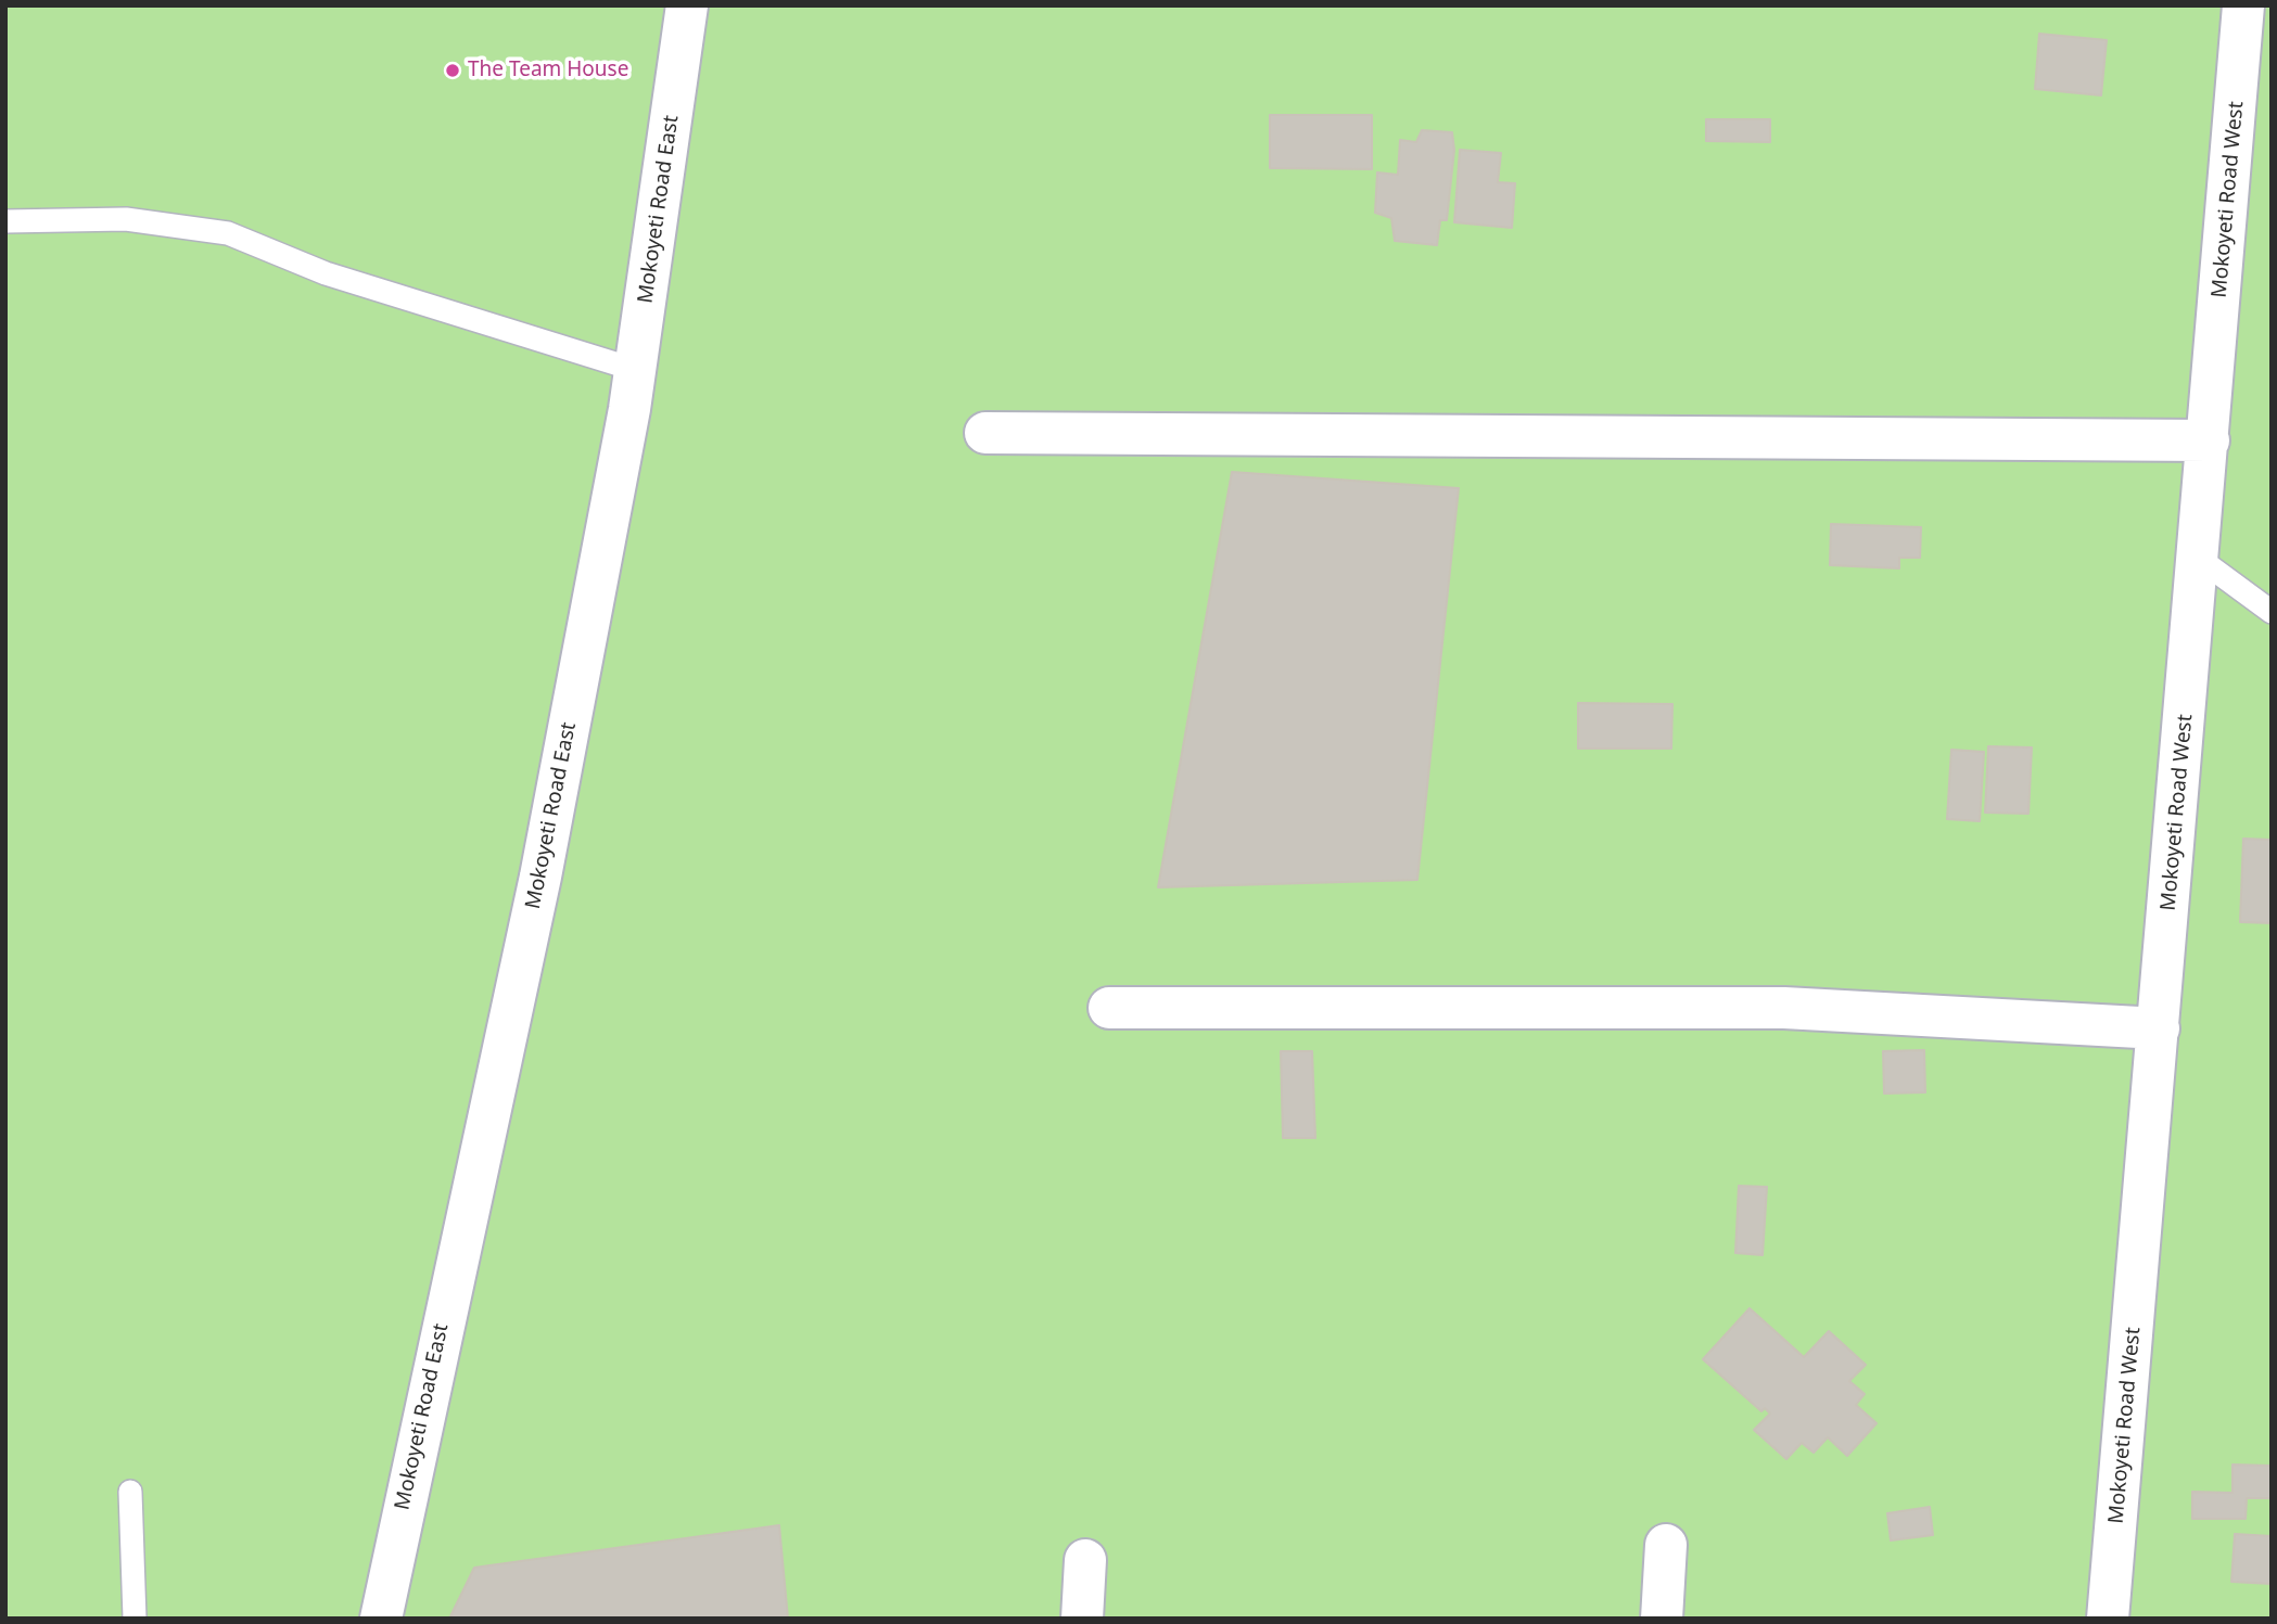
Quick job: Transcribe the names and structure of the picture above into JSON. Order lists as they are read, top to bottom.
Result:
{
  "streets": {
    "street": ["Mokoyeti Road West", "Mokoyeti Road East"]
  },
  "places": ["The Team House"]
}
